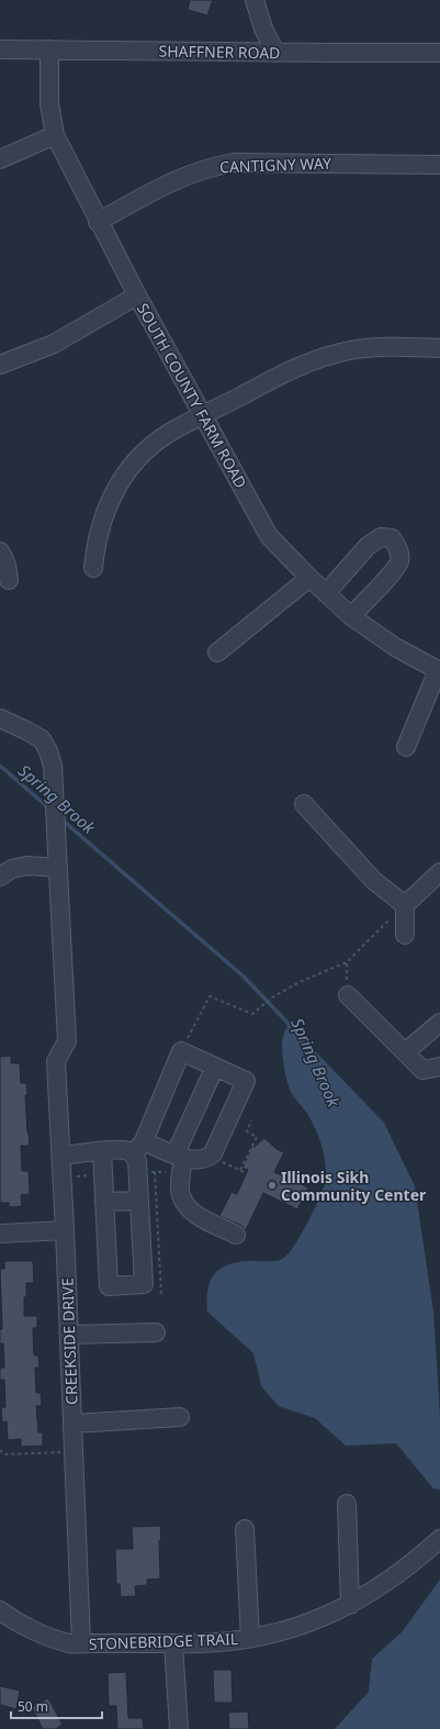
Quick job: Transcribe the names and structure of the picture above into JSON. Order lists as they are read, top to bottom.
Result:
{
  "streets": {
    "street": [
      "SHAFFNER ROAD",
      "CANTIGNY WAY",
      "SOUTH COUNTY FARM ROAD",
      "CREEKSIDE DRIVE",
      "STONEBRIDGE TRAIL"
    ]
  },
  "crossings": [
    ["SHAFFNER ROAD", "SOUTH COUNTY FARM ROAD"],
    ["CANTIGNY WAY", "SOUTH COUNTY FARM ROAD"],
    ["CREEKSIDE DRIVE", "STONEBRIDGE TRAIL"]
  ],
  "water": ["Spring Brook"],
  "places": ["Illinois Sikh Community Center"],
  "scale_bar": "50 m"
}
